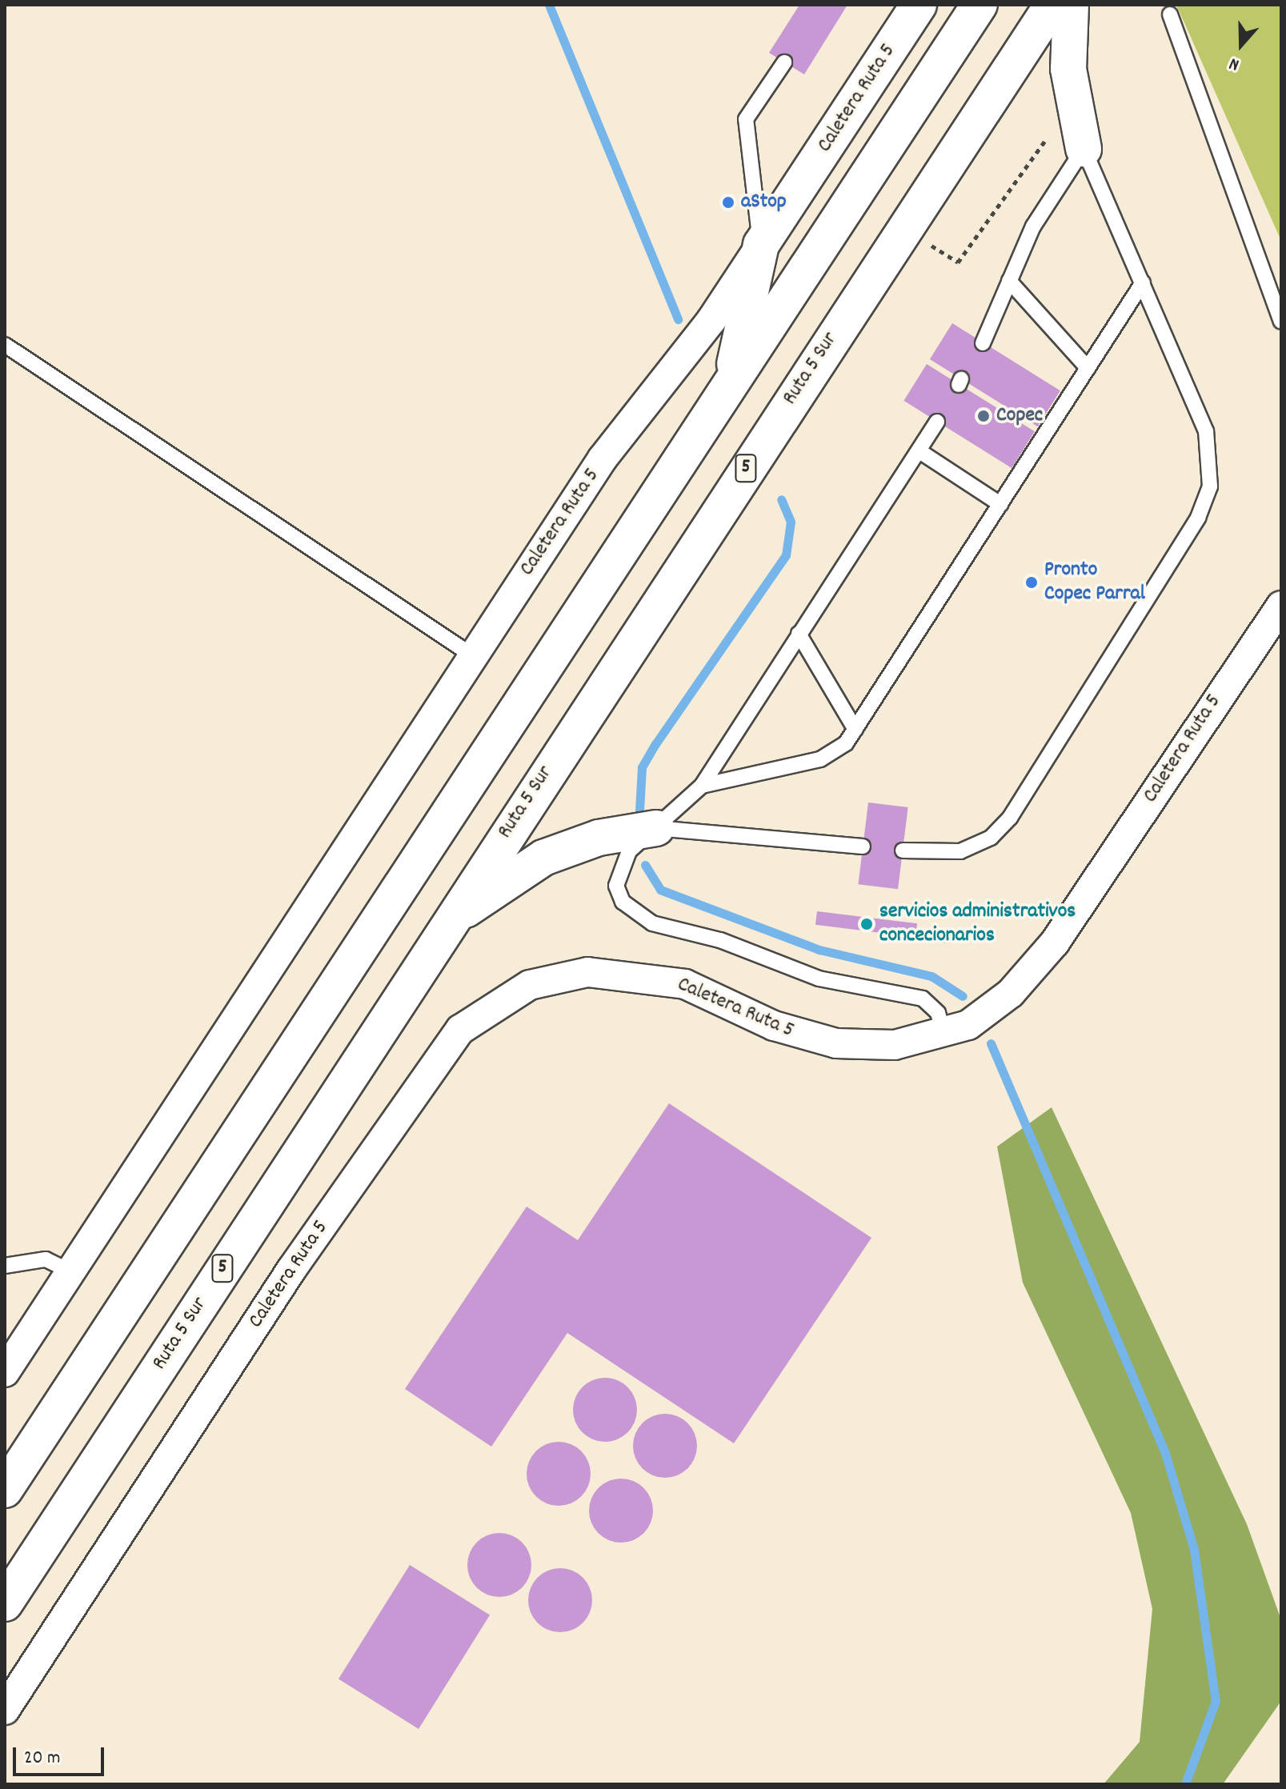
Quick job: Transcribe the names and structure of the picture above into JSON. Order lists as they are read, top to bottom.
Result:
{
  "streets": {
    "main road": ["Caletera Ruta 5", "Ruta 5 Sur", "5"]
  },
  "places": [
    "aStop",
    "Copec",
    "Pronto Copec Parral",
    "servicios administrativos concecionarios"
  ],
  "scale_bar": "20 m",
  "north": "bottom"
}
